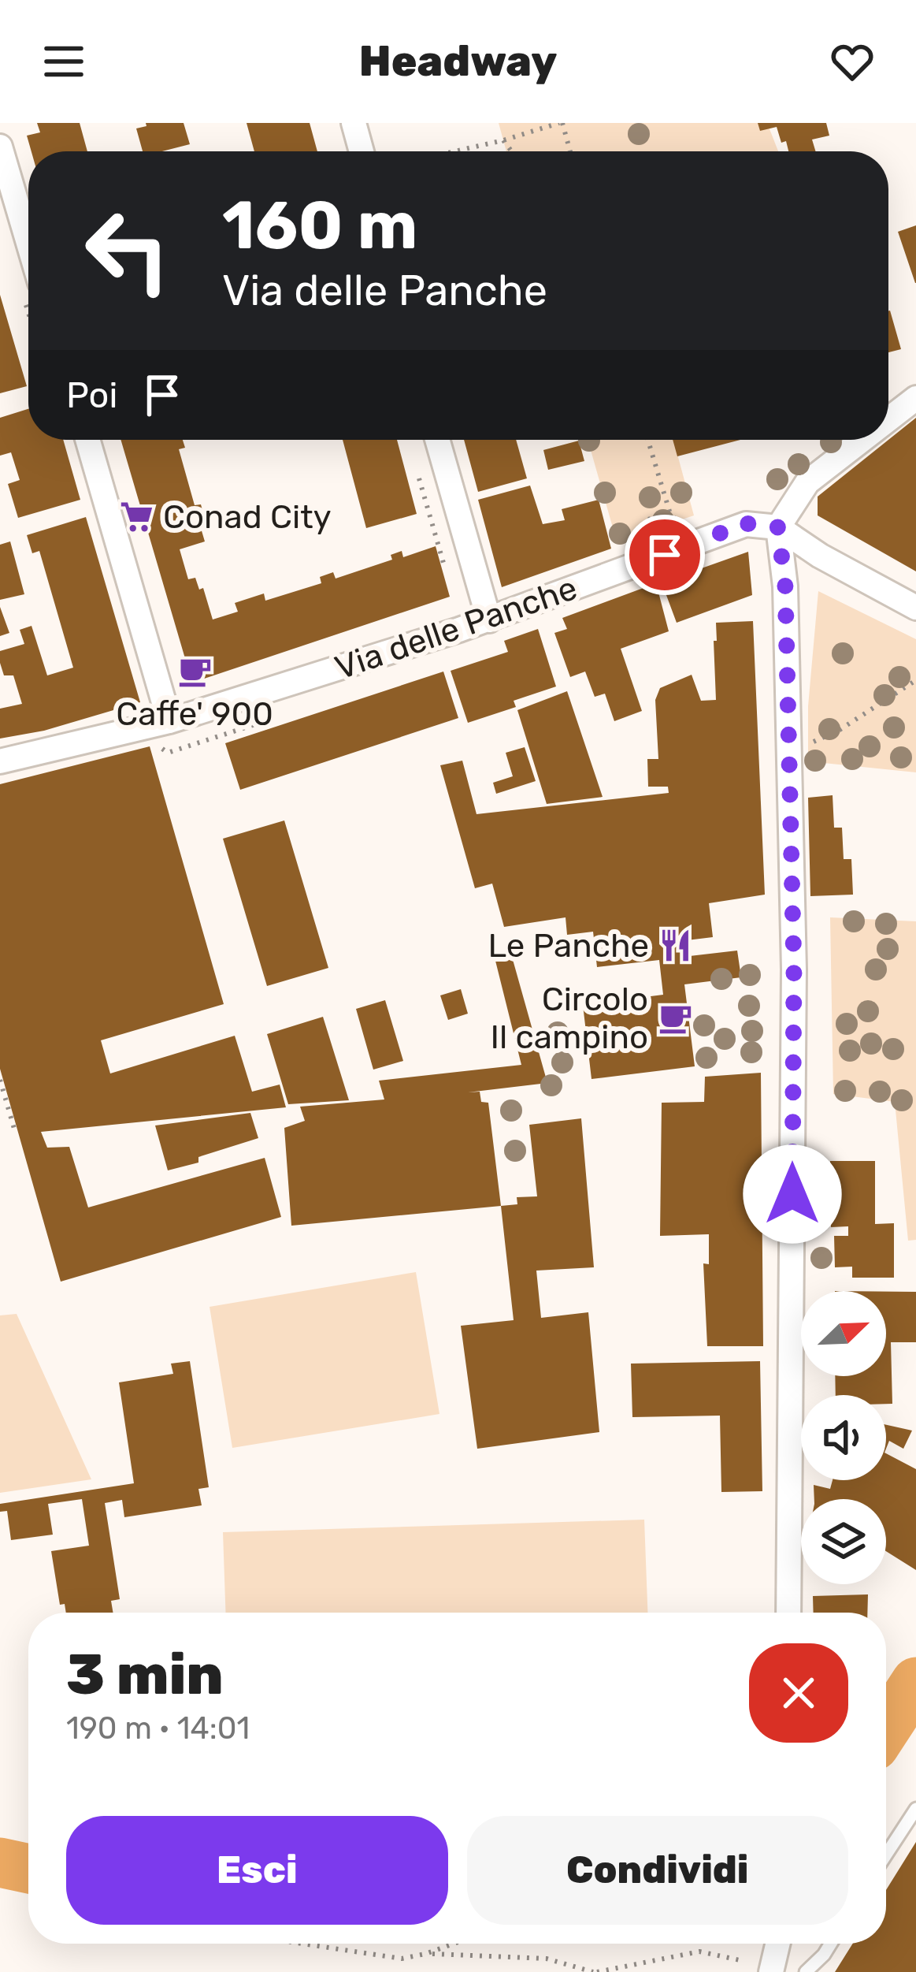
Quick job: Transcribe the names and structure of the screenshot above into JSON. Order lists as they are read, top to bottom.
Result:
{
  "streets": {
    "street": ["Via delle Panche"]
  },
  "places": {
    "supermarket": ["Conad City"],
    "cafe": ["Caffe' 900", "Circolo Il campino"],
    "restaurant": ["Le Panche"]
  },
  "north": "top right",
  "page": {
    "header": "Headway",
    "turn": ["160 m", "Via delle Panche"],
    "then": "Poi",
    "heading": ["3 min", "190 m · 14:01"],
    "buttons": ["Esci", "Condividi"]
  }
}
